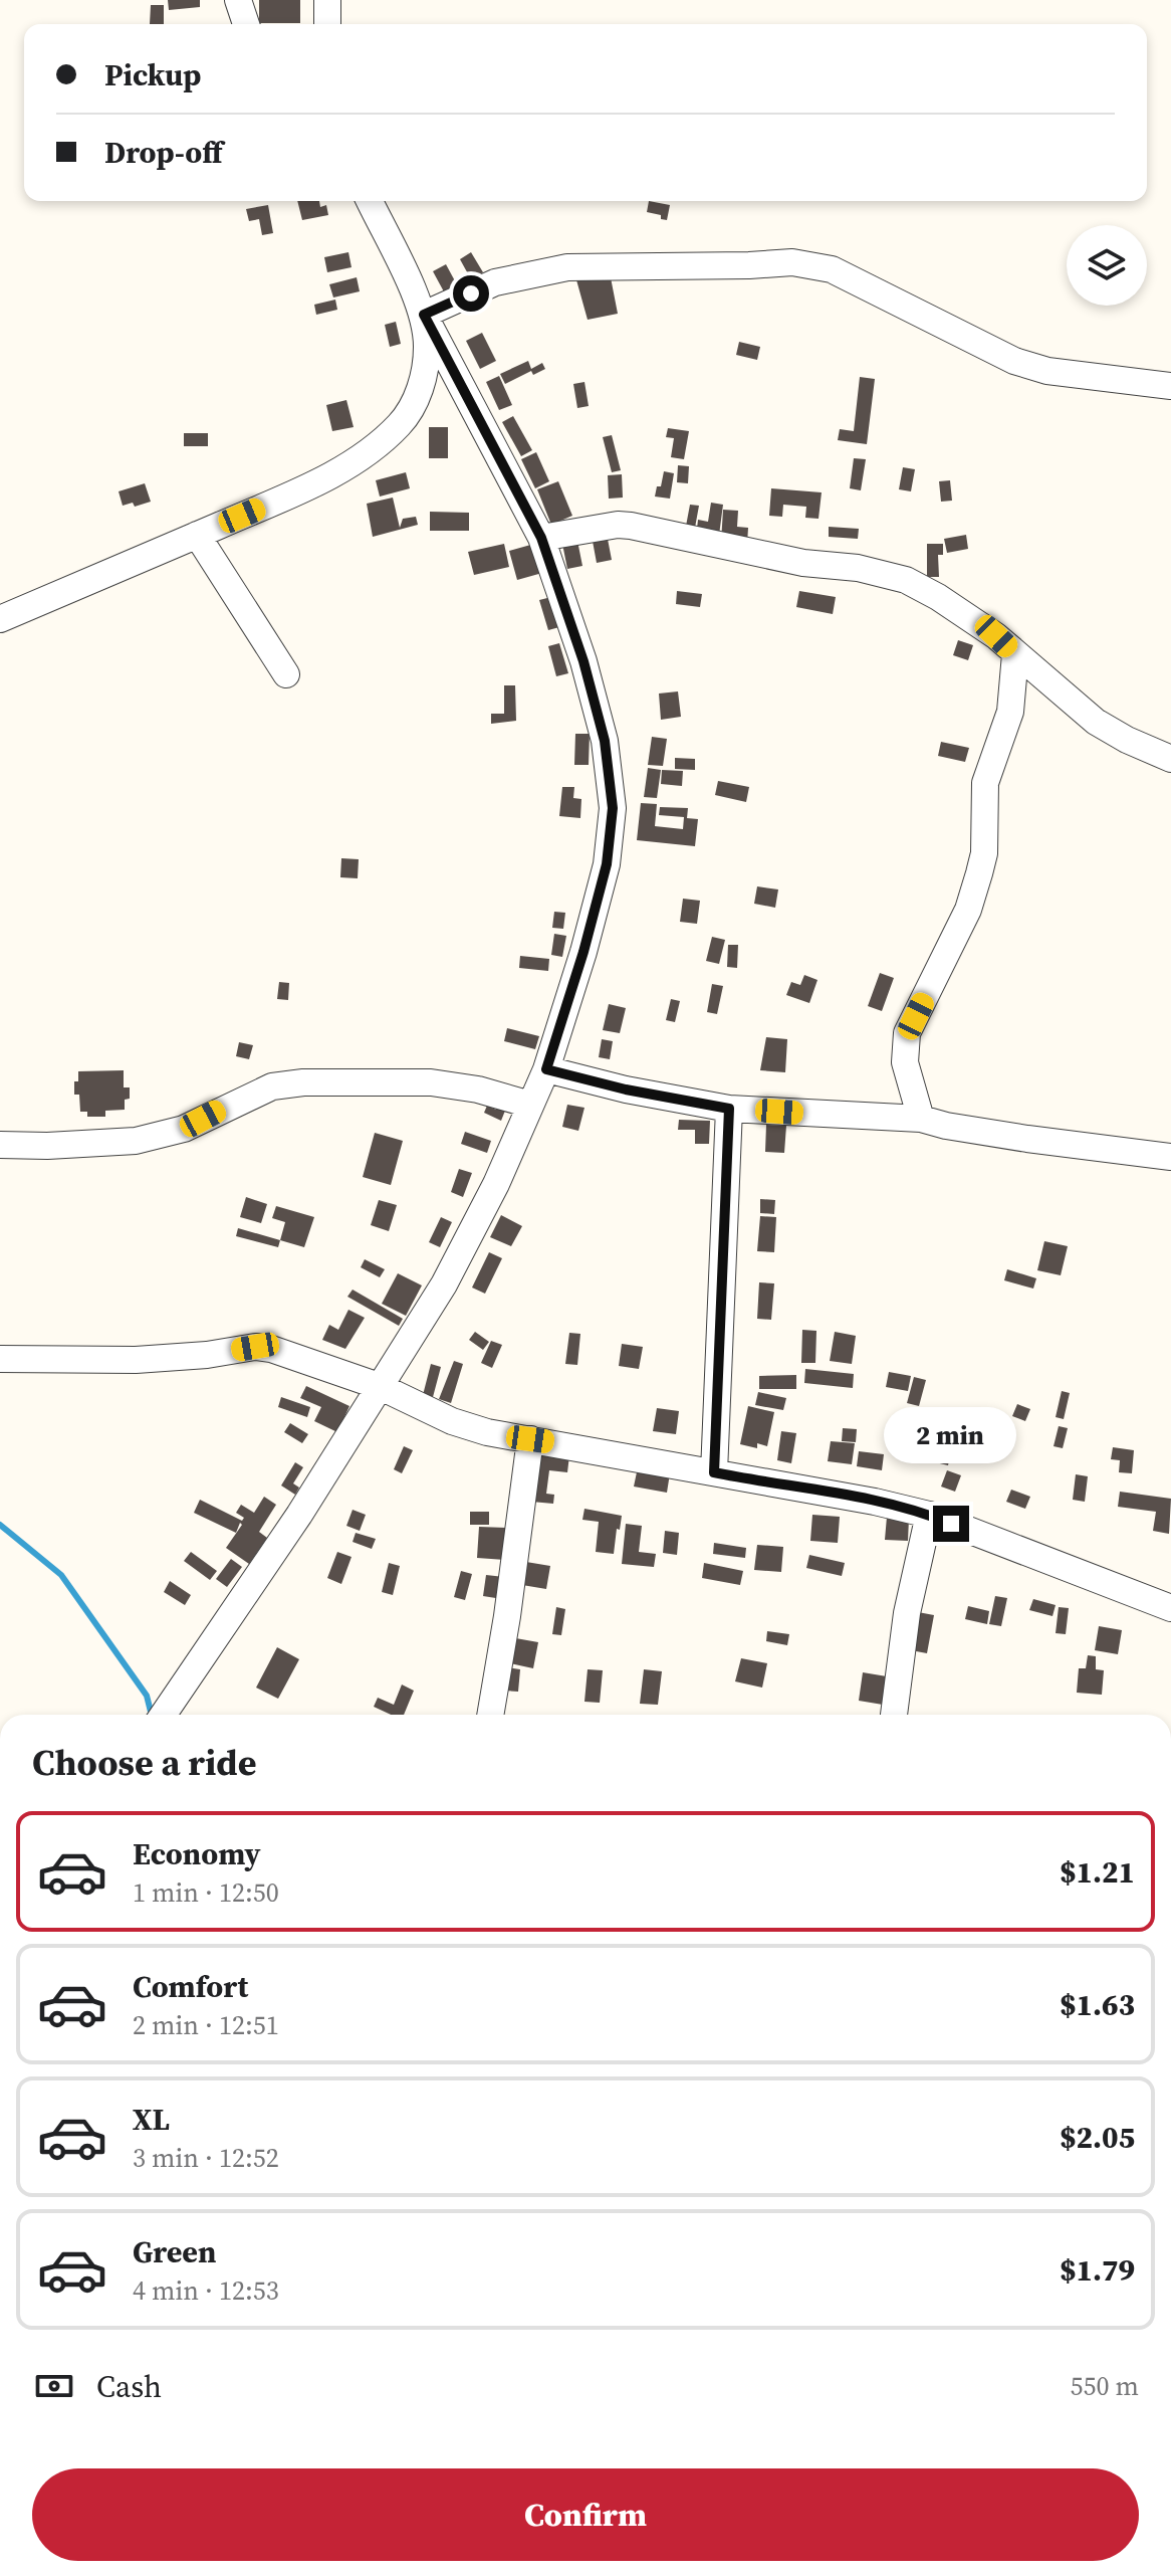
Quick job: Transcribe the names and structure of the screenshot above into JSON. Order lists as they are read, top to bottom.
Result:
{
  "page": {
    "banner": ["Pickup", "Drop-off"],
    "bubble": "2 min",
    "heading": "Choose a ride",
    "list": [
      {
        "name": "Economy",
        "note": "1 min · 12:50",
        "value": "$1.21"
      },
      {
        "name": "Comfort",
        "note": "2 min · 12:51",
        "value": "$1.63"
      },
      {
        "name": "XL",
        "note": "3 min · 12:52",
        "value": "$2.05"
      },
      {
        "name": "Green",
        "note": "4 min · 12:53",
        "value": "$1.79"
      }
    ],
    "pay": ["Cash", "550 m"],
    "buttons": "Confirm"
  }
}
